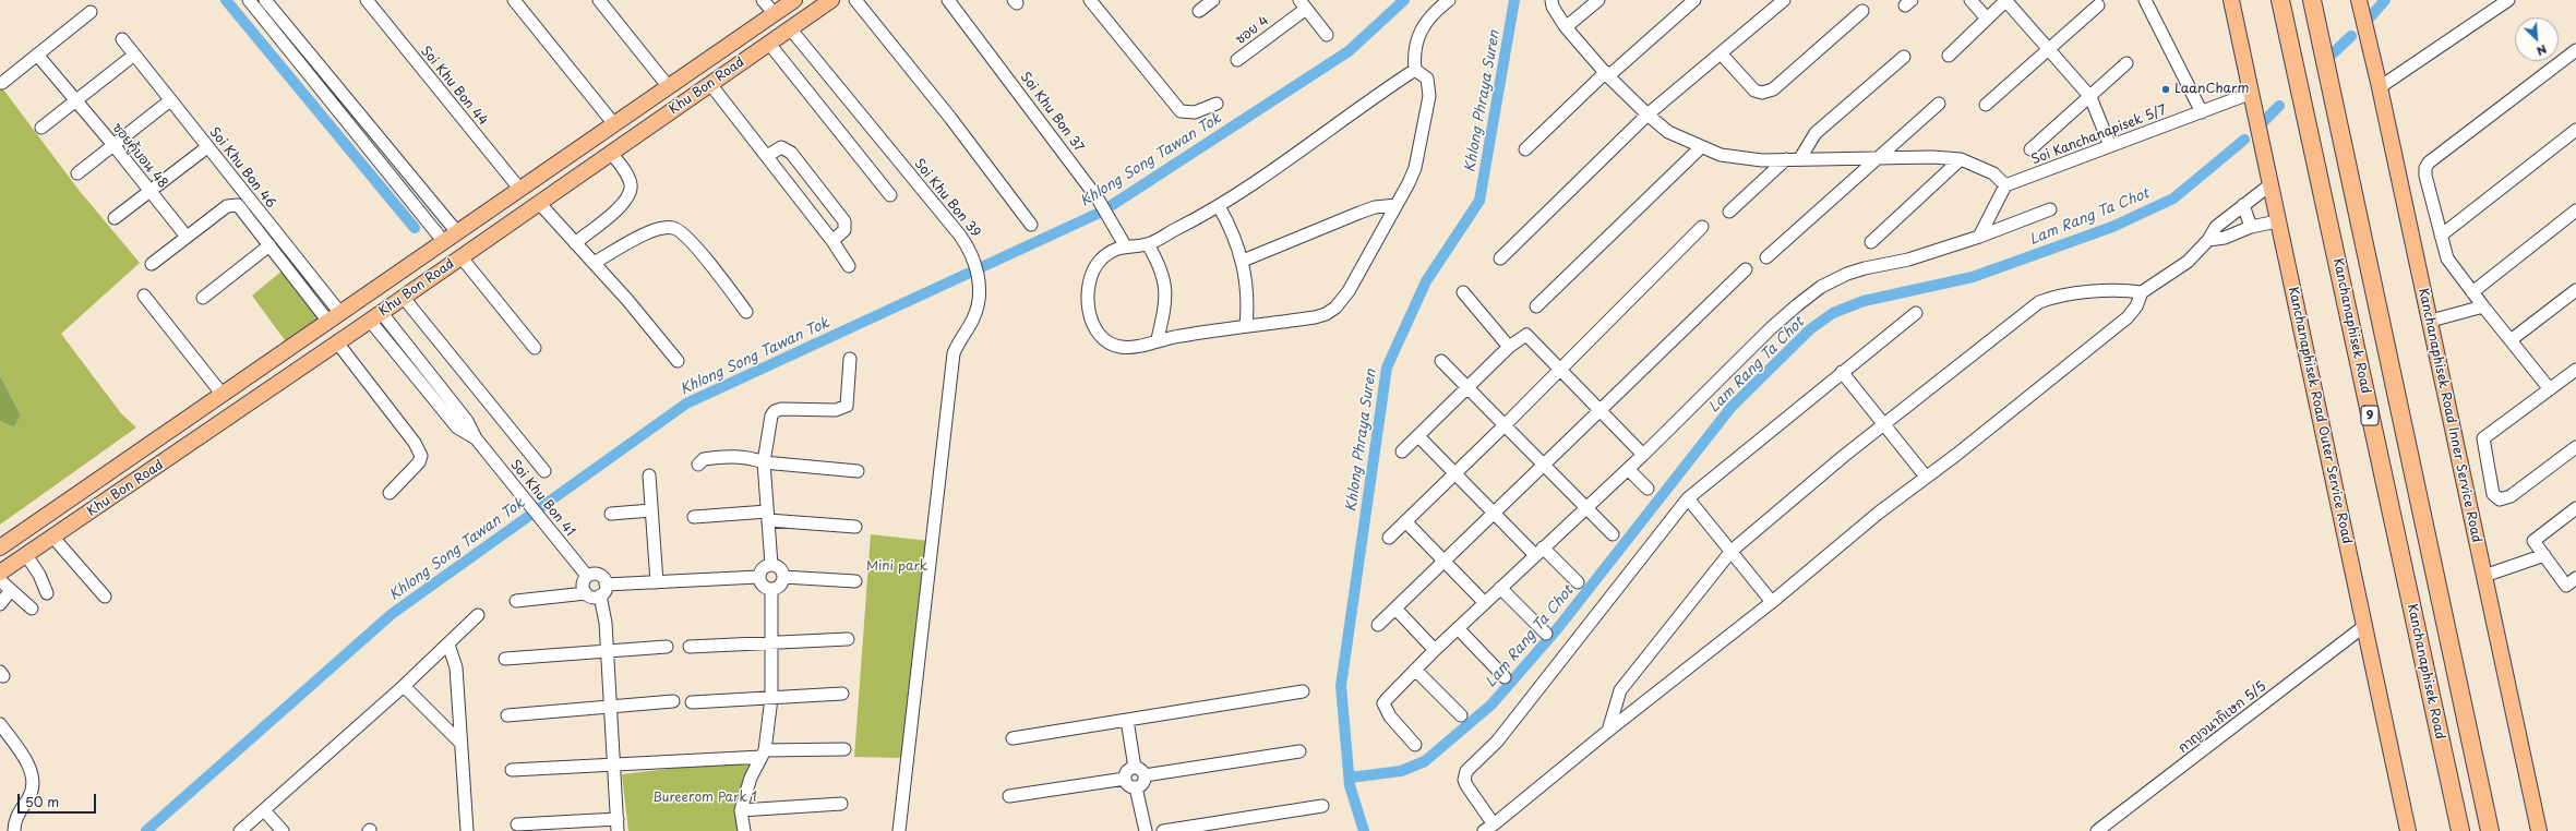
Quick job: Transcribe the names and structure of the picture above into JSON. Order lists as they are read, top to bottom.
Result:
{
  "streets": {
    "highway": ["Kanchanaphisek Road", "9"],
    "main road": ["Khu Bon Road", "Kanchanaphisek Road Outer Service Road", "Kanchanaphisek Road Inner Service Road"],
    "street": [
      "ซอย 4",
      "Soi Khu Bon 44",
      "Soi Khu Bon 37",
      "Soi Kanchanapisek 5/7",
      "ซอยคู้บอน 48",
      "Soi Khu Bon 46",
      "Soi Khu Bon 39",
      "Soi Khu Bon 41",
      "กาญจนาภิเษก 5/5"
    ]
  },
  "crossings": [
    ["Soi Khu Bon 44", "Khu Bon Road"],
    ["Khu Bon Road", "Soi Khu Bon 46"],
    ["Khu Bon Road", "Soi Khu Bon 39"],
    ["Khu Bon Road", "Soi Khu Bon 41"],
    ["Soi Kanchanapisek 5/7", "Kanchanaphisek Road Outer Service Road"],
    ["Kanchanaphisek Road Outer Service Road", "กาญจนาภิเษก 5/5"]
  ],
  "water": ["Khlong Phraya Suren", "Khlong Song Tawan Tok", "Lam Rang Ta Chot"],
  "parks": ["Mini park", "Bureerom Park 1"],
  "places": ["LaanCharm"],
  "scale_bar": "50 m",
  "north": "bottom right"
}
